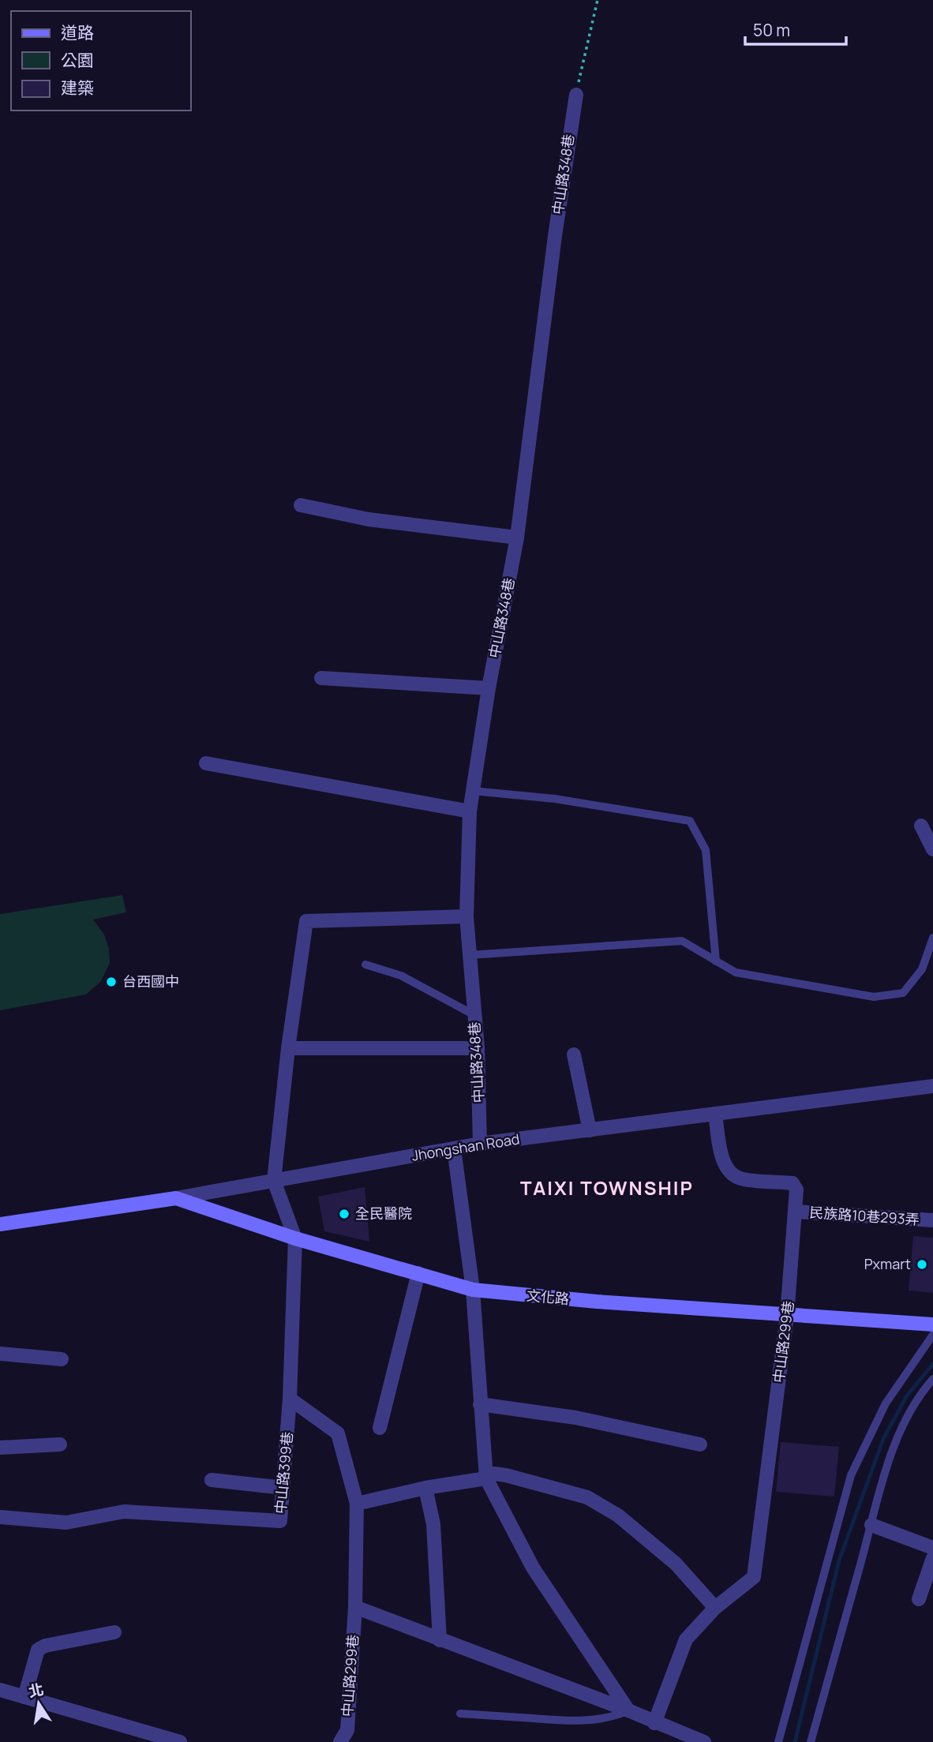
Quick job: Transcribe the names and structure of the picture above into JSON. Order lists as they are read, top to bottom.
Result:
{
  "streets": {
    "main road": ["Jhongshan Road", "文化路"],
    "street": [
      "中山路348巷",
      "民族路10巷293弄",
      "中山路299巷",
      "中山路399巷"
    ]
  },
  "crossings": [
    ["中山路348巷", "Jhongshan Road"],
    ["Jhongshan Road", "文化路"],
    ["Jhongshan Road", "中山路299巷"],
    ["Jhongshan Road", "中山路399巷"],
    ["民族路10巷293弄", "中山路299巷"],
    ["文化路", "中山路299巷"],
    ["文化路", "中山路399巷"],
    ["中山路299巷", "中山路399巷"]
  ],
  "districts": ["TAIXI TOWNSHIP"],
  "places": ["台西國中", "全民醫院", "Pxmart"],
  "legend": ["道路", "公園", "建築"],
  "scale_bar": "50 m",
  "north": "top"
}
